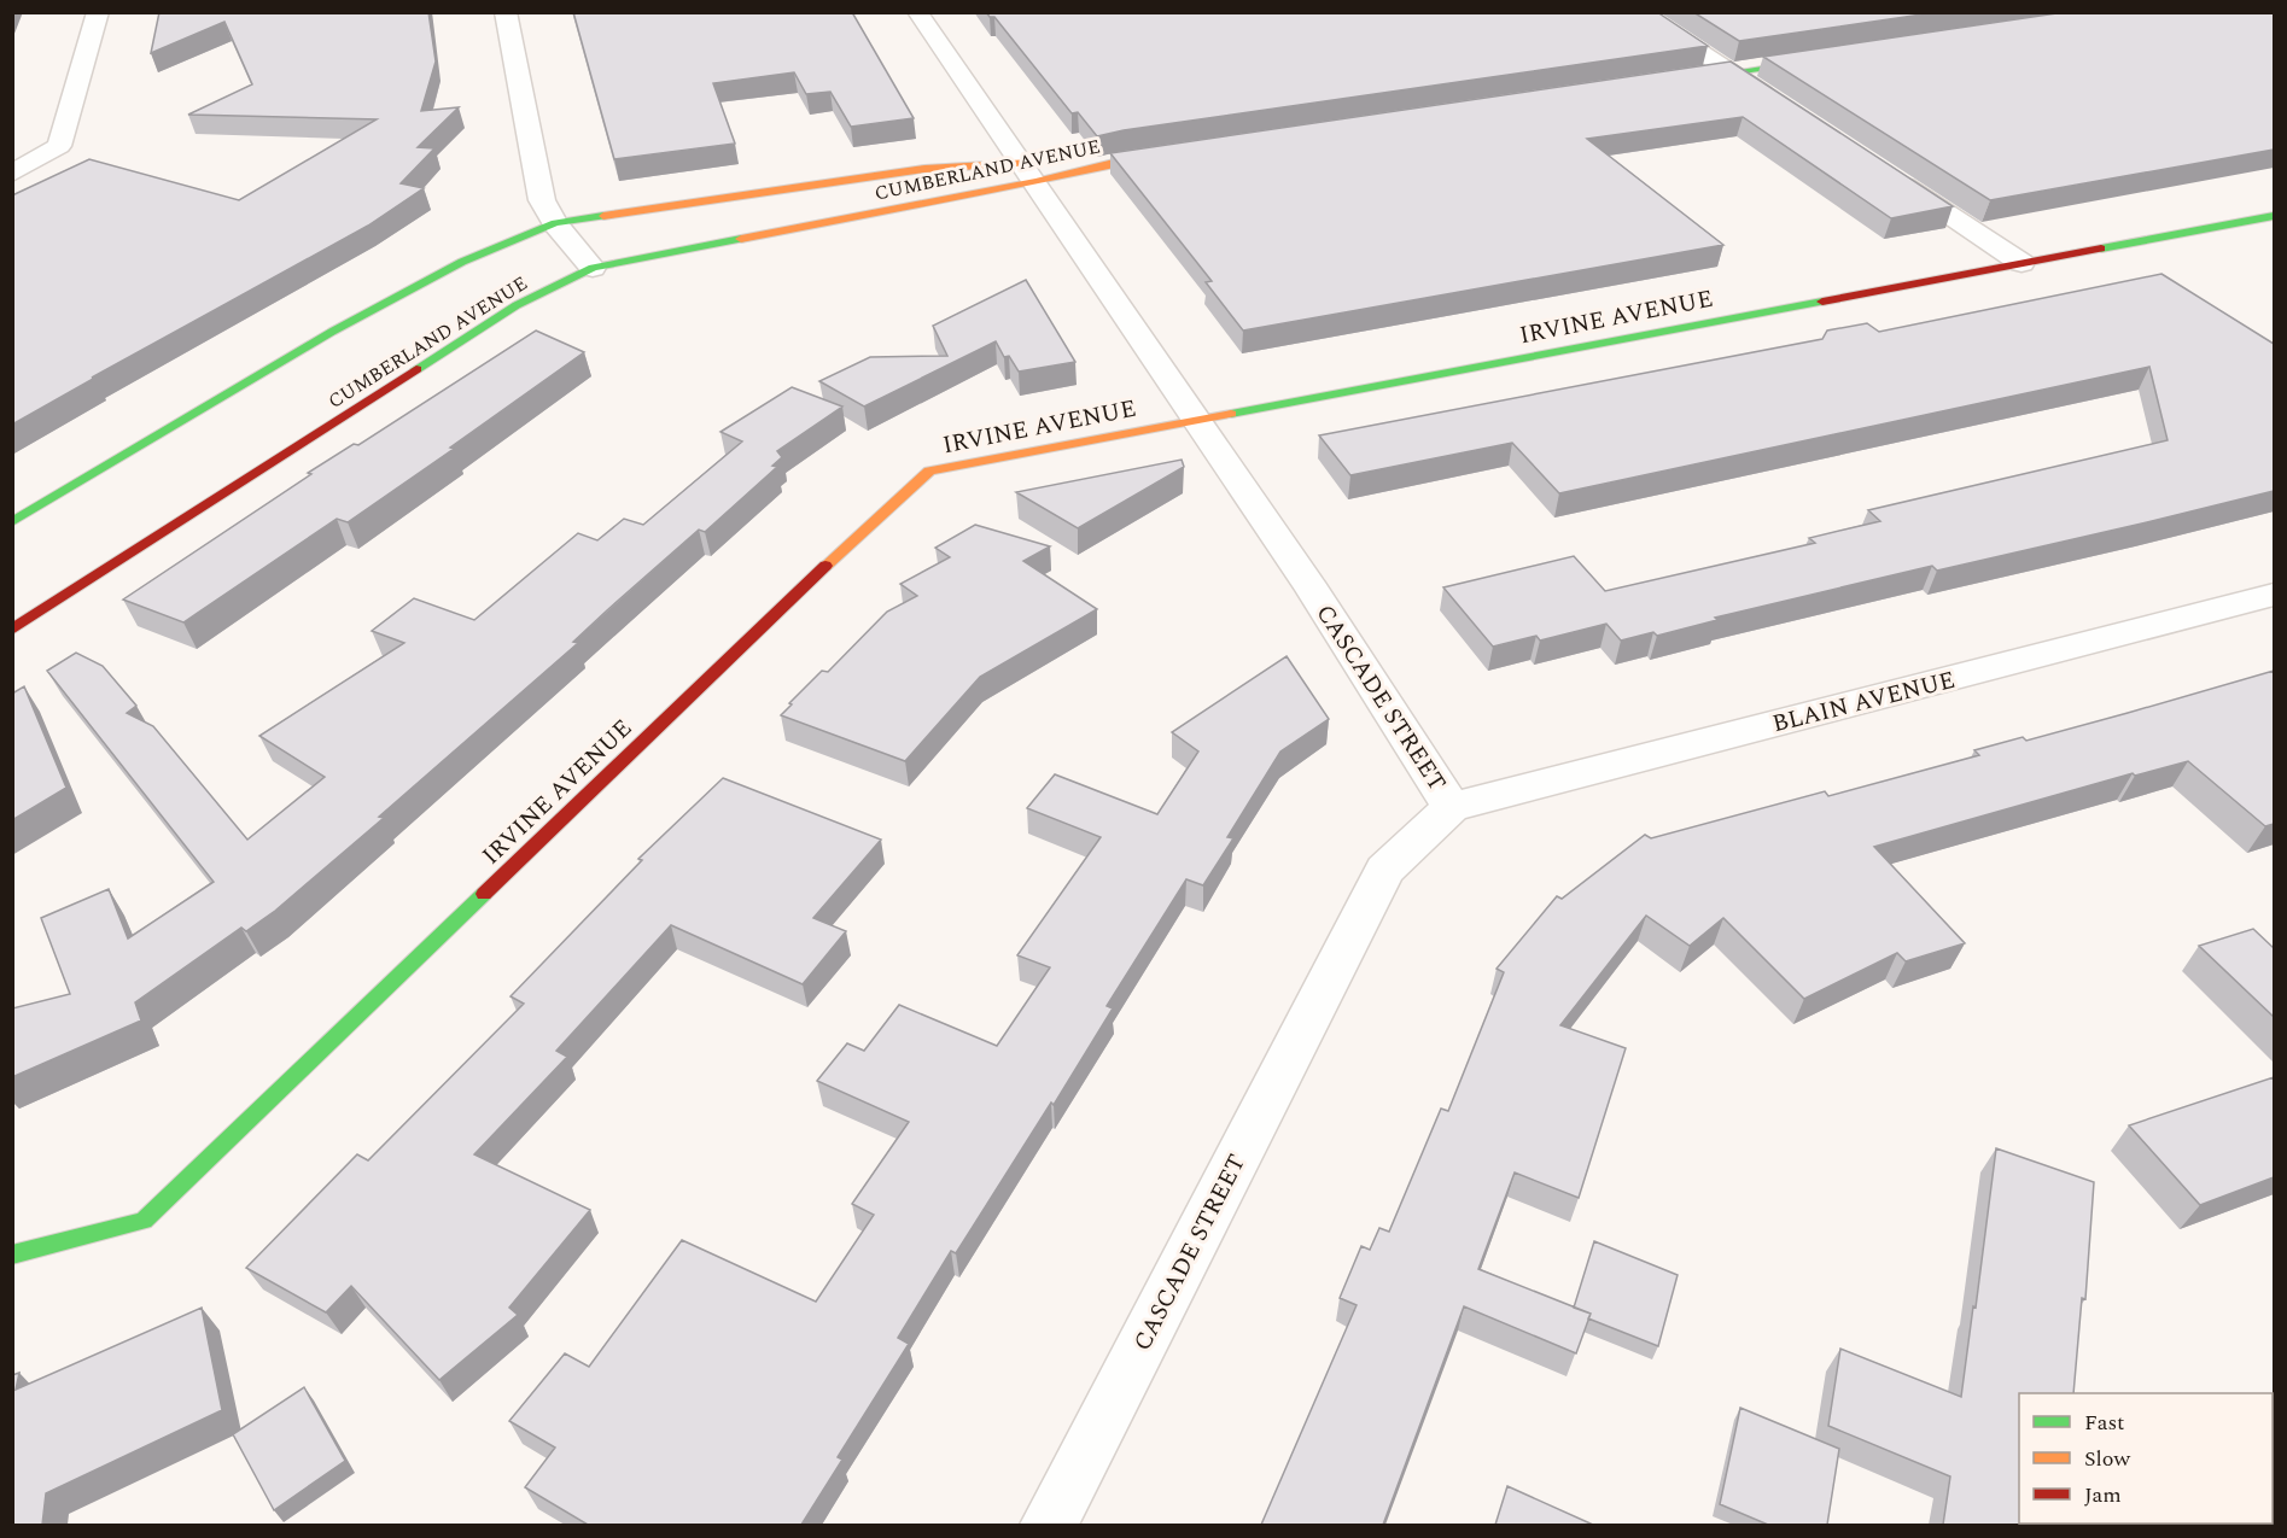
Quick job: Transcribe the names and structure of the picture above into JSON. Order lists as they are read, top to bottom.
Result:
{
  "streets": {
    "street": [
      "CUMBERLAND AVENUE",
      "IRVINE AVENUE",
      "CASCADE STREET",
      "BLAIN AVENUE"
    ]
  },
  "crossings": [
    ["CUMBERLAND AVENUE", "CASCADE STREET"],
    ["IRVINE AVENUE", "CASCADE STREET"],
    ["CASCADE STREET", "BLAIN AVENUE"]
  ],
  "legend": ["Fast", "Slow", "Jam"]
}
